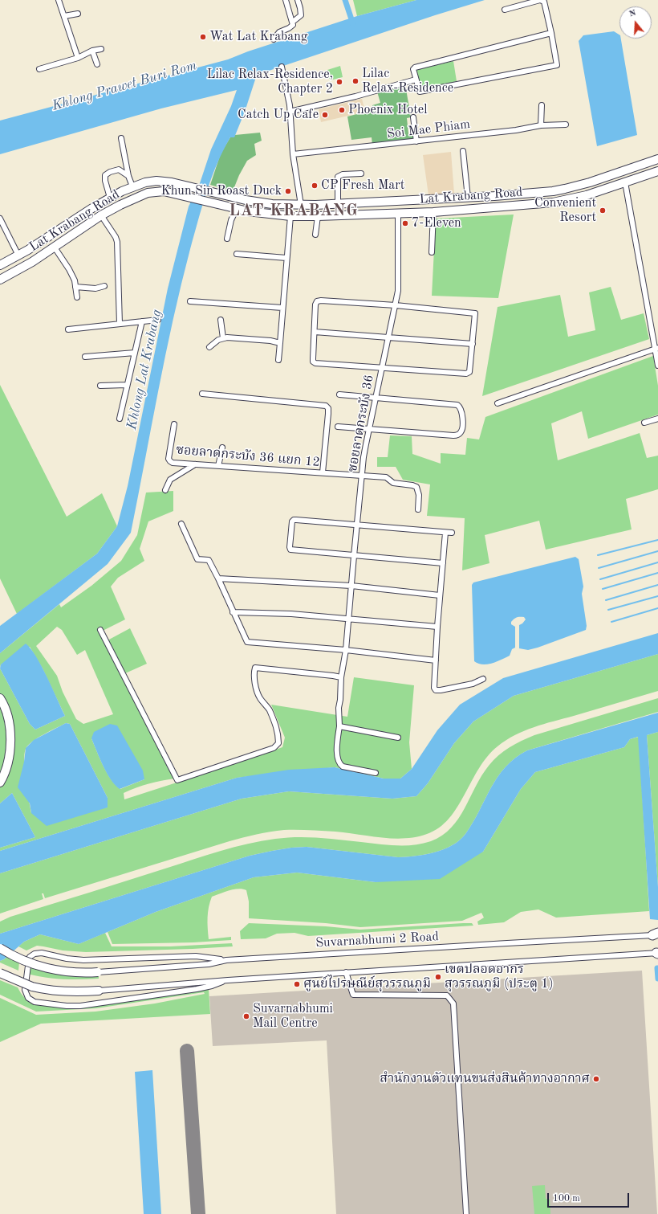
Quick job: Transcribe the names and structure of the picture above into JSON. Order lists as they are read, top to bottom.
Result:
{
  "streets": {
    "main road": ["Lat Krabang Road"],
    "street": [
      "Soi Mae Phiam",
      "ซอยลาดกระบัง 36",
      "ซอยลาดกระบัง 36 แยก 12",
      "Suvarnabhumi 2 Road"
    ]
  },
  "crossings": [
    ["Lat Krabang Road", "ซอยลาดกระบัง 36"],
    ["ซอยลาดกระบัง 36", "ซอยลาดกระบัง 36 แยก 12"]
  ],
  "districts": ["LAT KRABANG"],
  "water": ["Khlong Prawet Buri Rom", "Khlong Lat Krabang"],
  "places": [
    "Wat Lat Krabang",
    "Lilac Relax-Residence",
    "Lilac Relax-Residence, Chapter 2",
    "Phoenix Hotel",
    "Catch Up Cafe",
    "CP Fresh Mart",
    "Khun Sin Roast Duck",
    "Convenient Resort",
    "7-Eleven",
    "เขตปลอดอากร สุวรรณภูมิ (ประตู 1)",
    "ศูนย์ไปรษณีย์สุวรรณภูมิ",
    "Suvarnabhumi Mail Centre",
    "สำนักงานตัวแทนขนส่งสินค้าทางอากาศ"
  ],
  "scale_bar": "100 m",
  "north": "top"
}
